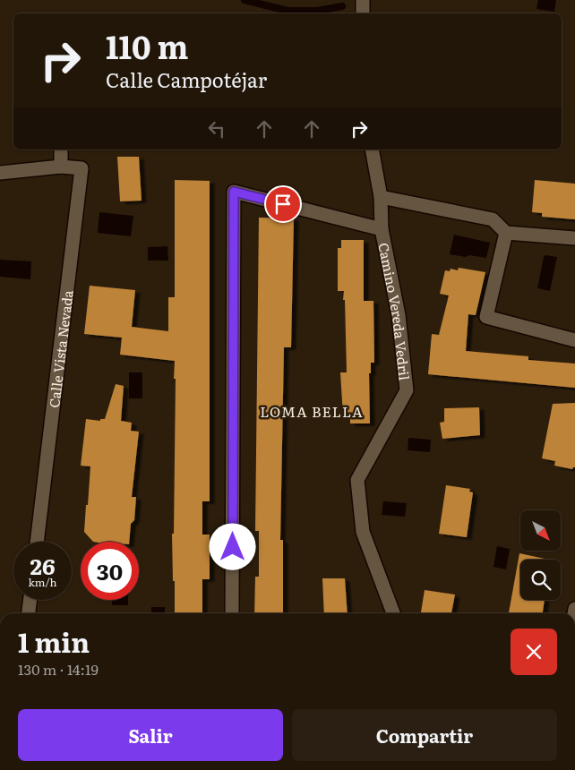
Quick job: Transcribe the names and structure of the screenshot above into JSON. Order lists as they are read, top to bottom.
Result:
{
  "streets": {
    "street": ["Camino Vereda Vedril", "Calle Vista Nevada"]
  },
  "districts": ["LOMA BELLA"],
  "north": "bottom right",
  "page": {
    "turn": ["110 m", "Calle Campotéjar"],
    "speed": "26 km/h",
    "limit": "30",
    "heading": ["1 min", "130 m · 14:19"],
    "buttons": ["Salir", "Compartir"]
  }
}
